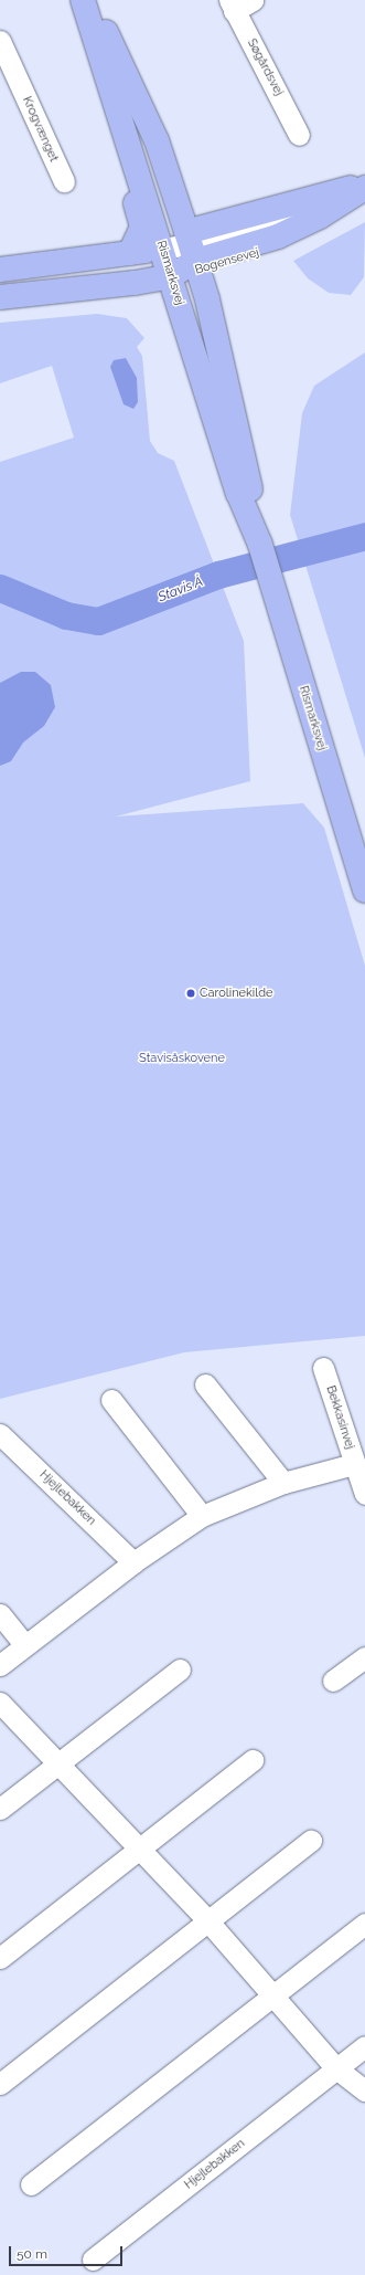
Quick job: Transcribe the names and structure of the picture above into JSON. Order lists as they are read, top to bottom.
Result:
{
  "streets": {
    "main road": ["Bogensevej", "Rismarksvej"],
    "street": [
      "Søgårdsvej",
      "Krogvænget",
      "Bekkasinvej",
      "Hjejlebakken"
    ]
  },
  "crossings": [
    ["Bogensevej", "Rismarksvej"]
  ],
  "water": ["Stavis Å"],
  "parks": ["Stavisåskovene"],
  "places": ["Carolinekilde"],
  "scale_bar": "50 m"
}
